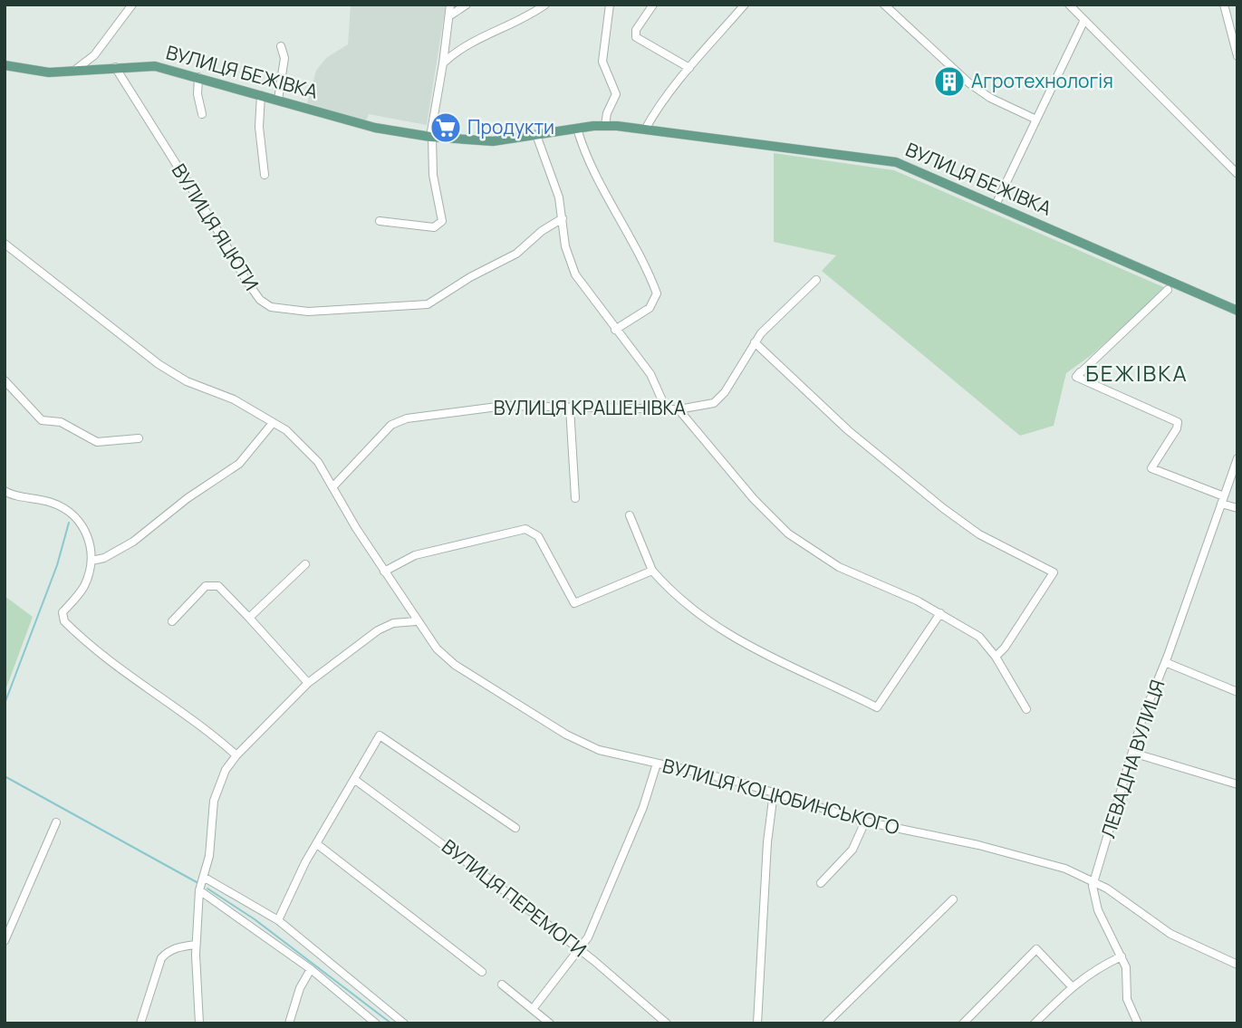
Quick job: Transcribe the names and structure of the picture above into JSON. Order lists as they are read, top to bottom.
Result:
{
  "streets": {
    "main road": ["ВУЛИЦЯ БЕЖІВКА"],
    "street": [
      "ВУЛИЦЯ ЯЦЮТИ",
      "ВУЛИЦЯ КРАШЕНІВКА",
      "ЛЕВАДНА ВУЛИЦЯ",
      "ВУЛИЦЯ КОЦЮБИНСЬКОГО",
      "ВУЛИЦЯ ПЕРЕМОГИ"
    ]
  },
  "crossings": [
    ["ВУЛИЦЯ БЕЖІВКА", "ВУЛИЦЯ ЯЦЮТИ"],
    ["ВУЛИЦЯ КРАШЕНІВКА", "ВУЛИЦЯ КОЦЮБИНСЬКОГО"],
    ["ЛЕВАДНА ВУЛИЦЯ", "ВУЛИЦЯ КОЦЮБИНСЬКОГО"]
  ],
  "districts": ["БЕЖІВКА"],
  "places": {
    "building": ["Агротехнологія"],
    "supermarket": ["Продукти"]
  }
}
